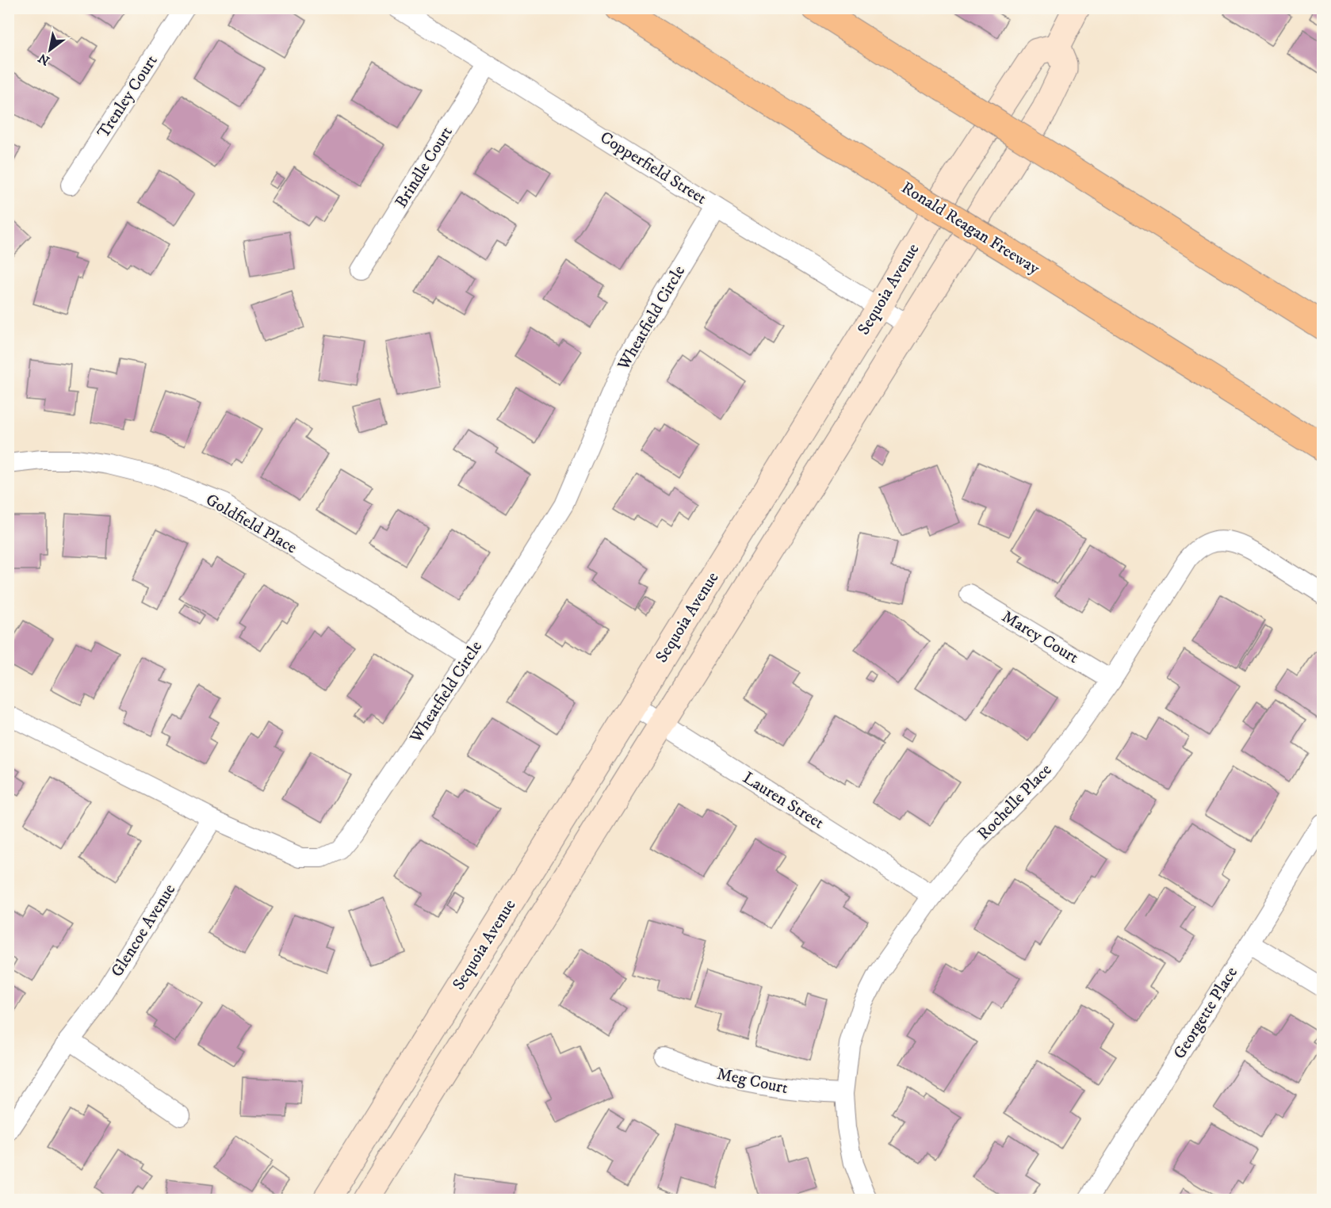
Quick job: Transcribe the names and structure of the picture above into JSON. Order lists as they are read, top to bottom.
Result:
{
  "streets": {
    "highway": ["Ronald Reagan Freeway"],
    "main road": ["Sequoia Avenue"],
    "street": [
      "Trenley Court",
      "Brindle Court",
      "Copperfield Street",
      "Wheatfield Circle",
      "Goldfield Place",
      "Marcy Court",
      "Lauren Street",
      "Rochelle Place",
      "Glencoe Avenue",
      "Georgette Place",
      "Meg Court"
    ]
  },
  "crossings": [
    ["Brindle Court", "Copperfield Street"],
    ["Copperfield Street", "Sequoia Avenue"],
    ["Copperfield Street", "Wheatfield Circle"],
    ["Sequoia Avenue", "Lauren Street"],
    ["Wheatfield Circle", "Goldfield Place"],
    ["Wheatfield Circle", "Glencoe Avenue"],
    ["Marcy Court", "Rochelle Place"],
    ["Lauren Street", "Rochelle Place"],
    ["Rochelle Place", "Meg Court"]
  ],
  "north": "bottom left"
}
